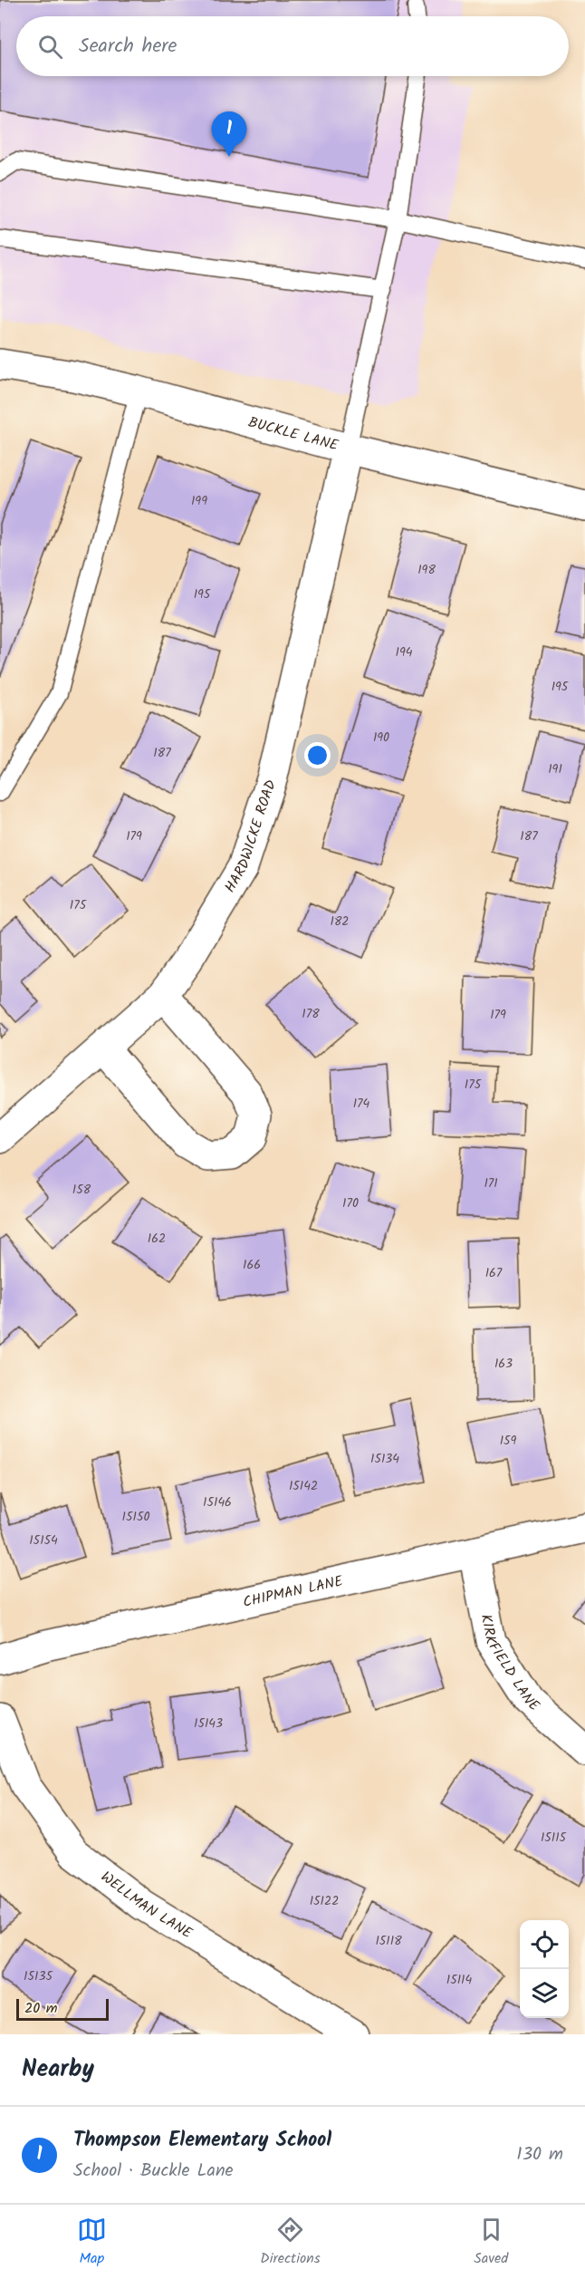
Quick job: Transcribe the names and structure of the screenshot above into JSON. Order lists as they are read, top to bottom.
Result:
{
  "streets": {
    "street": [
      "BUCKLE LANE",
      "HARDWICKE ROAD",
      "CHIPMAN LANE",
      "KIRKFIELD LANE",
      "WELLMAN LANE"
    ]
  },
  "crossings": [
    ["BUCKLE LANE", "HARDWICKE ROAD"],
    ["CHIPMAN LANE", "KIRKFIELD LANE"]
  ],
  "house_numbers": [
    "199",
    "198",
    "195",
    "194",
    "195",
    "190",
    "187",
    "191",
    "179",
    "187",
    "175",
    "182",
    "178",
    "179",
    "175",
    "174",
    "171",
    "158",
    "170",
    "162",
    "166",
    "167",
    "163",
    "159",
    "15134",
    "15142",
    "15146",
    "15150",
    "15154",
    "15143",
    "15115",
    "15122",
    "15118",
    "15135",
    "15114"
  ],
  "scale_bar": "20 m",
  "page": {
    "search": "Search here",
    "pins": "1",
    "scale": "20 m",
    "heading": "Nearby",
    "list": [
      {
        "mark": "1",
        "name": "Thompson Elementary School",
        "note": "School · Buckle Lane",
        "value": "130 m"
      }
    ],
    "nav": ["Map", "Directions", "Saved"]
  }
}
